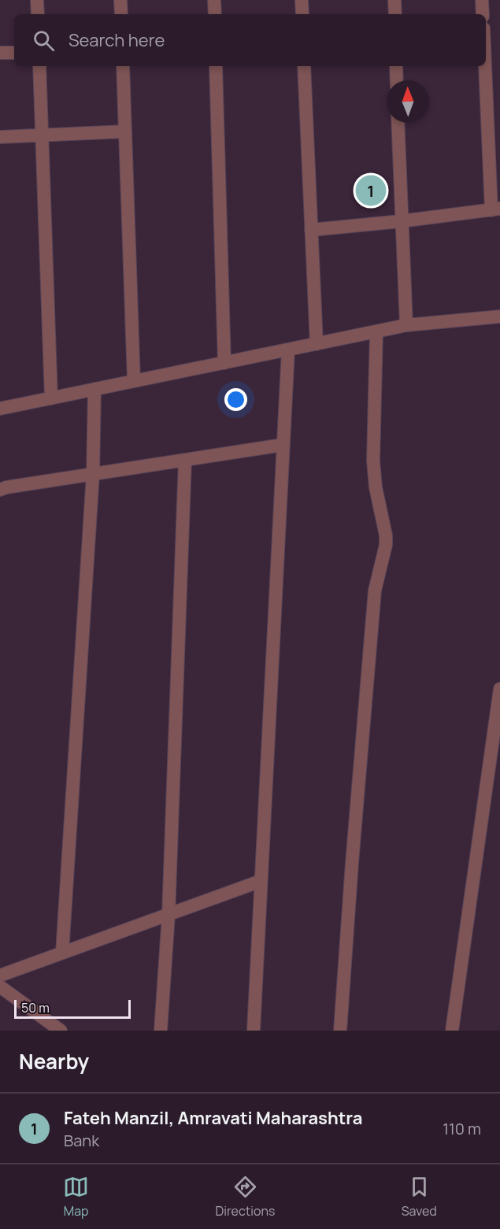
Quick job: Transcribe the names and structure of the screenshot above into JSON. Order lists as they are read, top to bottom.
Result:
{
  "scale_bar": "50 m",
  "north": "top",
  "page": {
    "search": "Search here",
    "pins": "1",
    "scale": "50 m",
    "heading": "Nearby",
    "list": [
      {
        "mark": "1",
        "name": "Fateh Manzil, Amravati Maharashtra",
        "note": "Bank",
        "value": "110 m"
      }
    ],
    "nav": ["Map", "Directions", "Saved"]
  }
}
